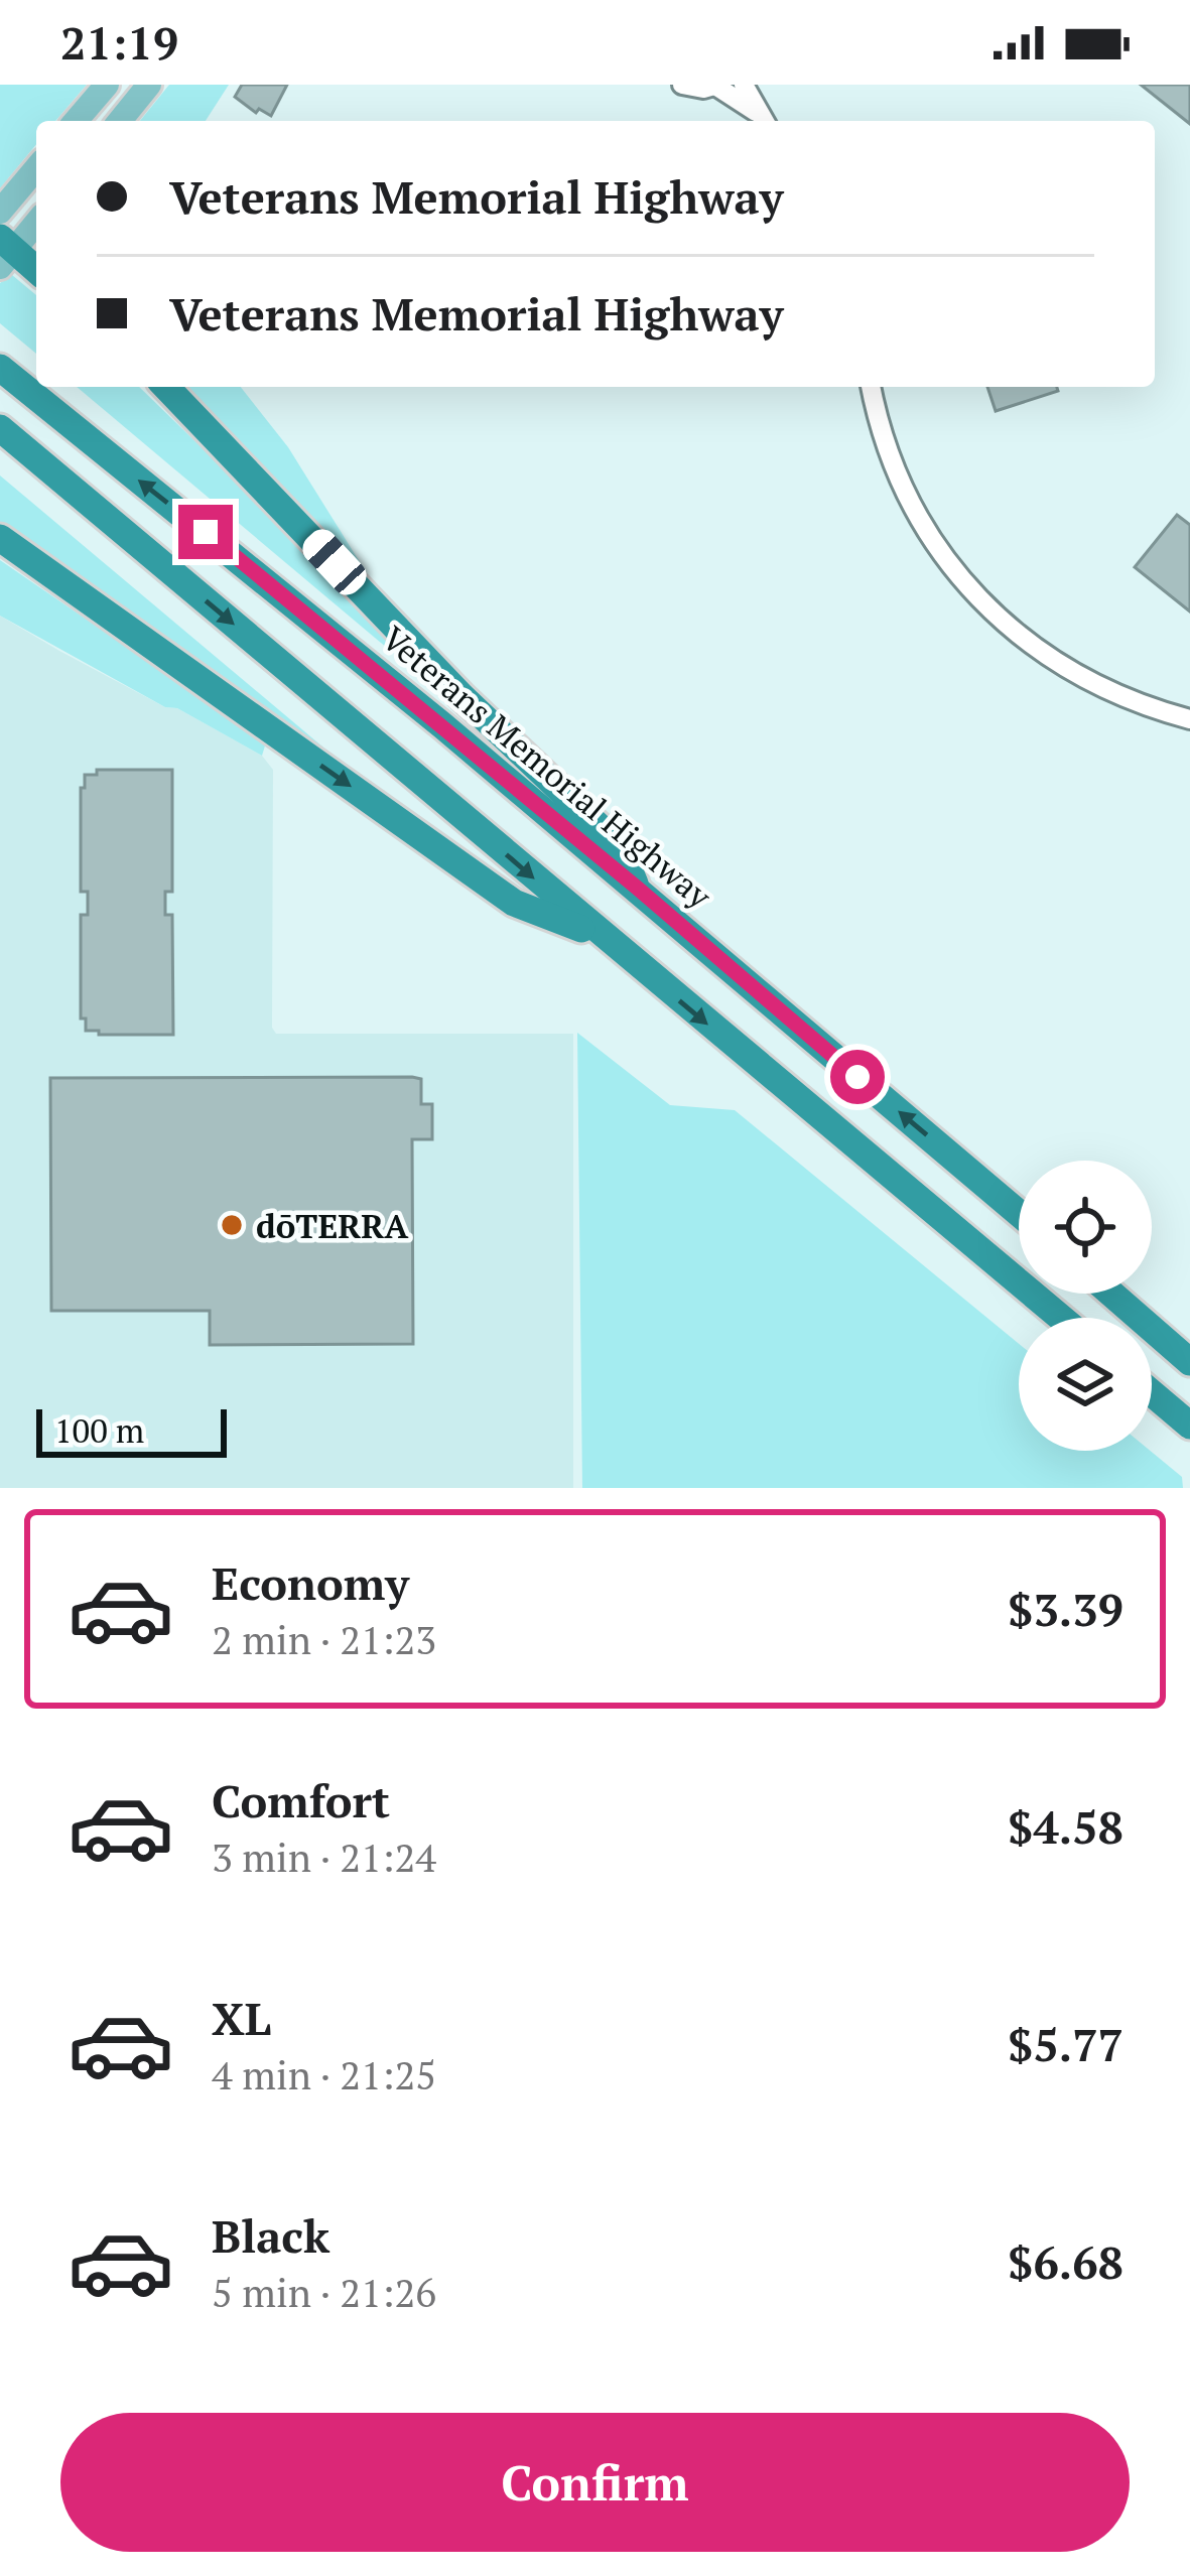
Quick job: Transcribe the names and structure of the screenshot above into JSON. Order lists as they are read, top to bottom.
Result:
{
  "streets": {
    "highway": ["Veterans Memorial Highway"]
  },
  "places": ["dōTERRA"],
  "scale_bar": "100 m",
  "page": {
    "status": "21:19",
    "banner": ["Veterans Memorial Highway", "Veterans Memorial Highway"],
    "scale": "100 m",
    "list": [
      {
        "name": "Economy",
        "note": "2 min · 21:23",
        "value": "$3.39"
      },
      {
        "name": "Comfort",
        "note": "3 min · 21:24",
        "value": "$4.58"
      },
      {
        "name": "XL",
        "note": "4 min · 21:25",
        "value": "$5.77"
      },
      {
        "name": "Black",
        "note": "5 min · 21:26",
        "value": "$6.68"
      }
    ],
    "buttons": "Confirm"
  }
}
